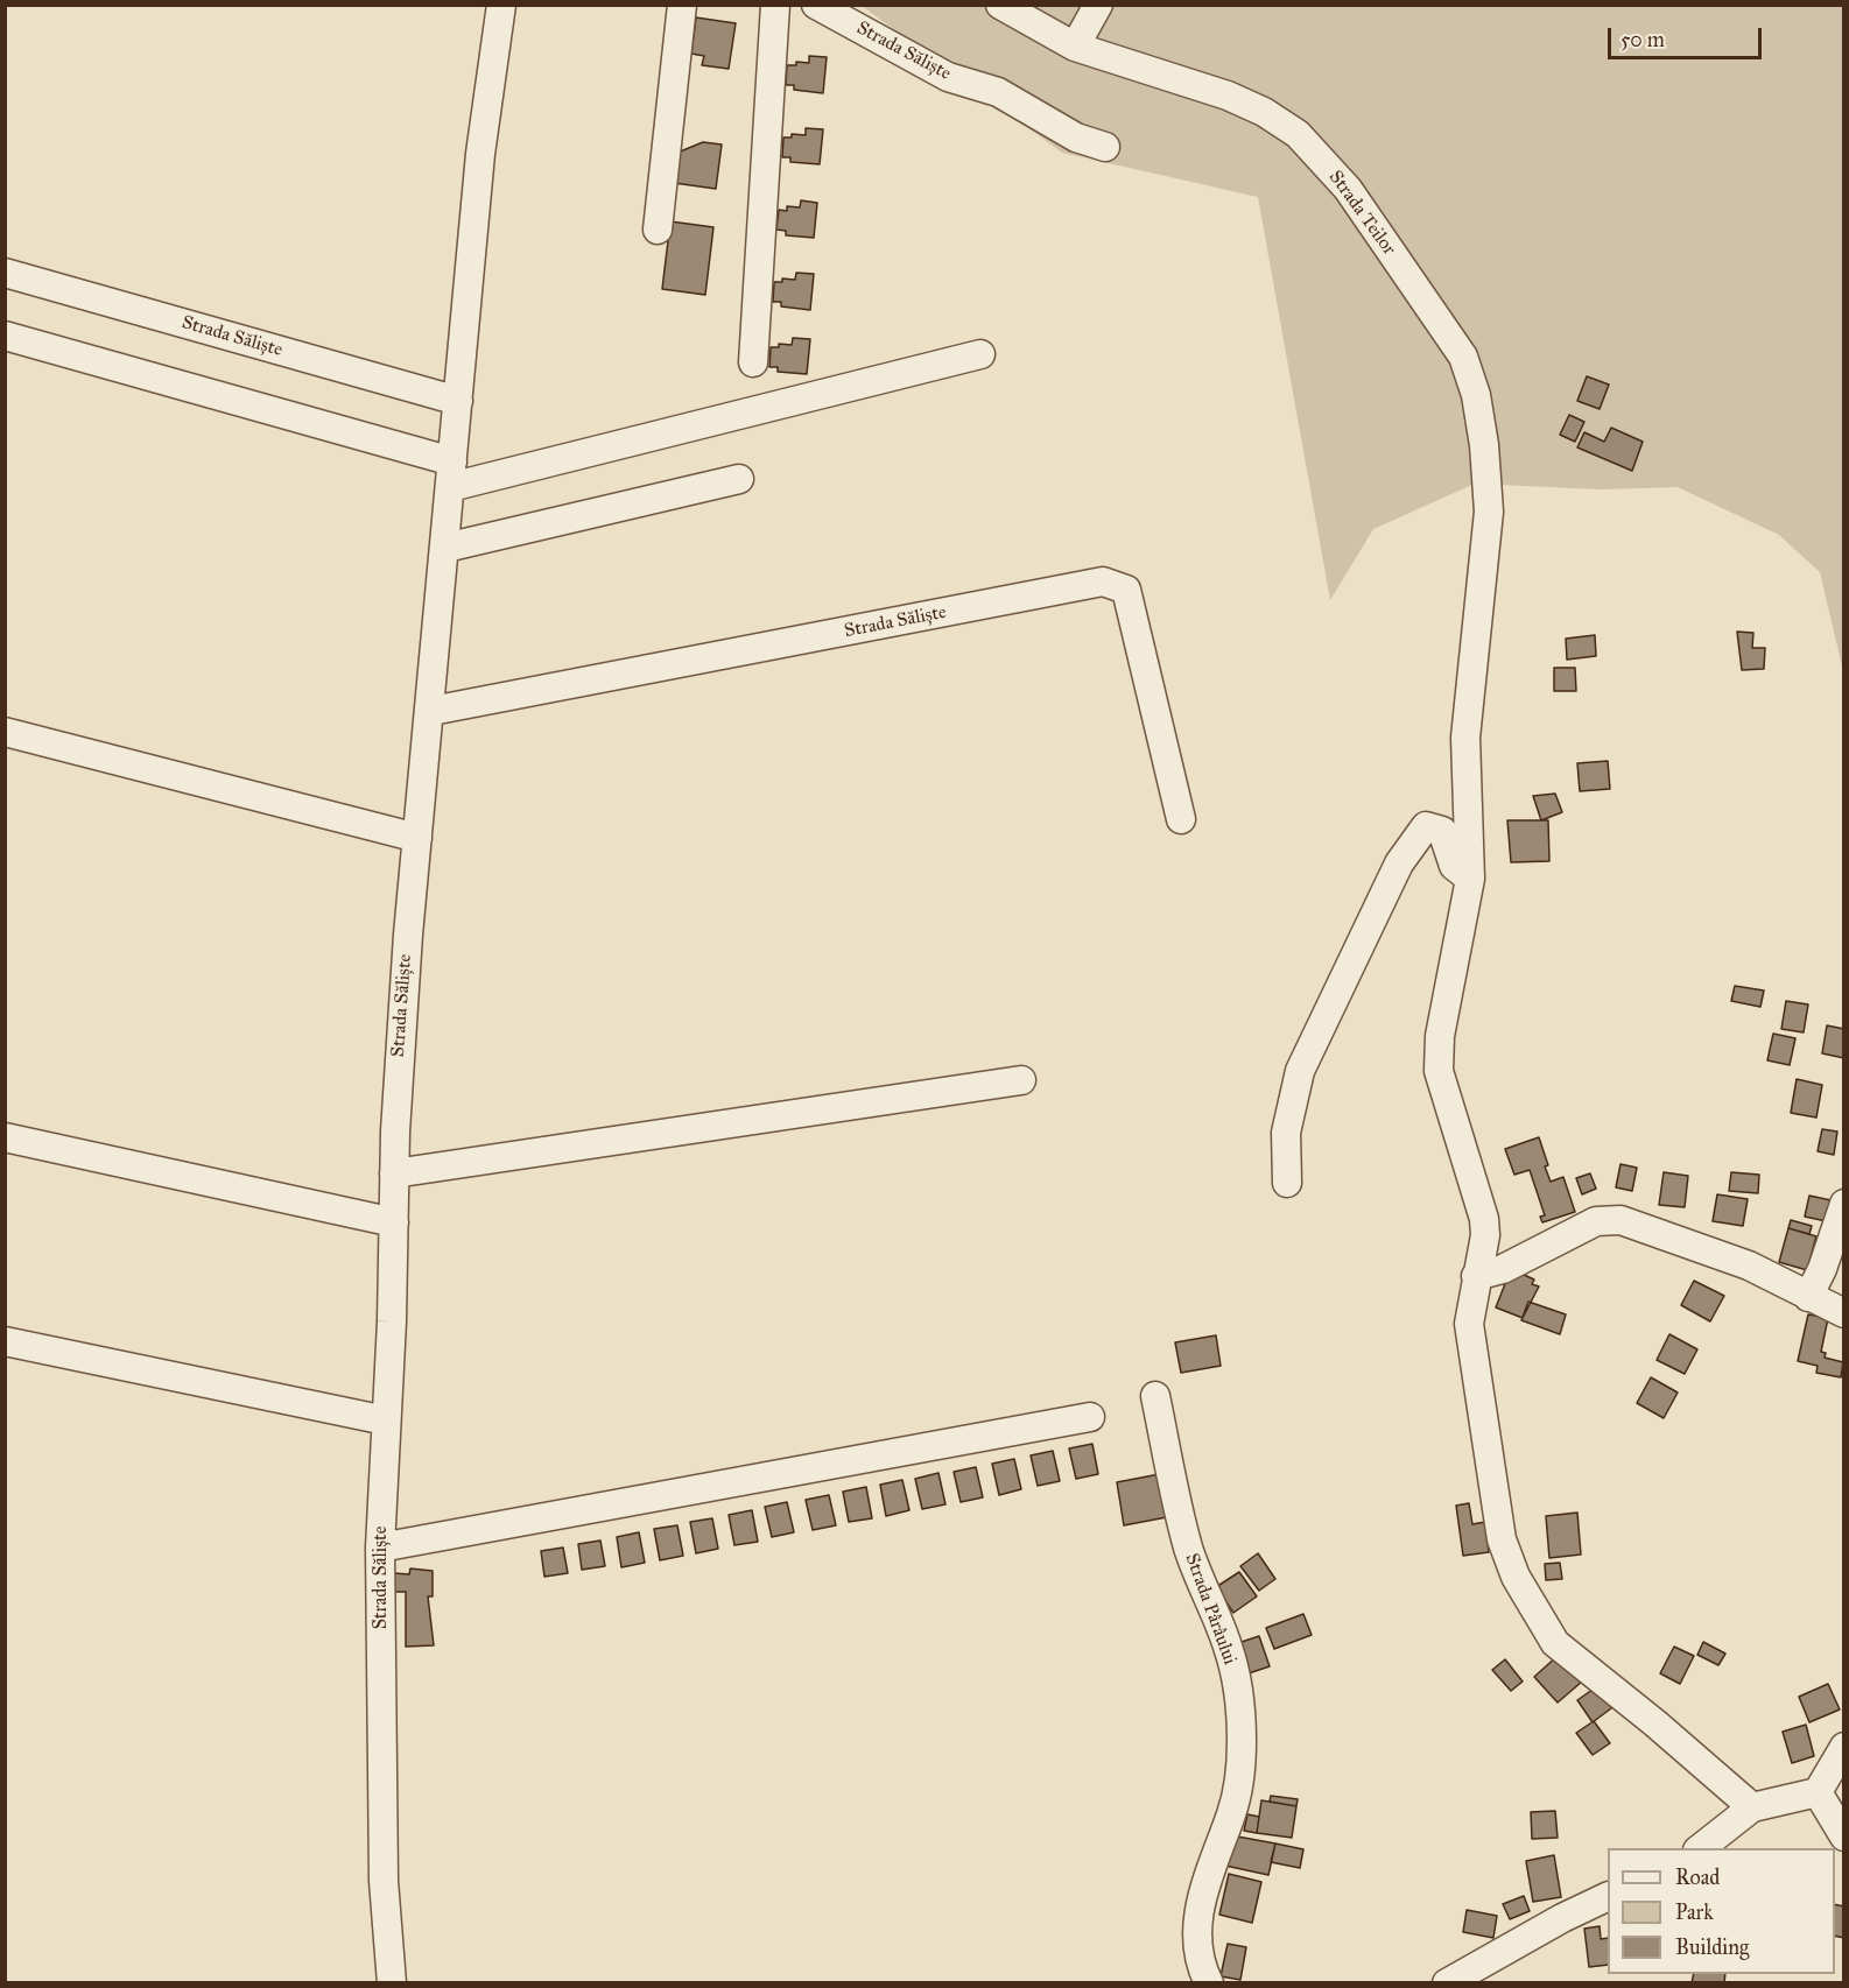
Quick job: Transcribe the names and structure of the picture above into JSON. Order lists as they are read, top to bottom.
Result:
{
  "streets": {
    "street": ["Strada Săliște", "Strada Teilor", "Strada Pârâului"]
  },
  "legend": ["Road", "Park", "Building"],
  "scale_bar": "50 m"
}
